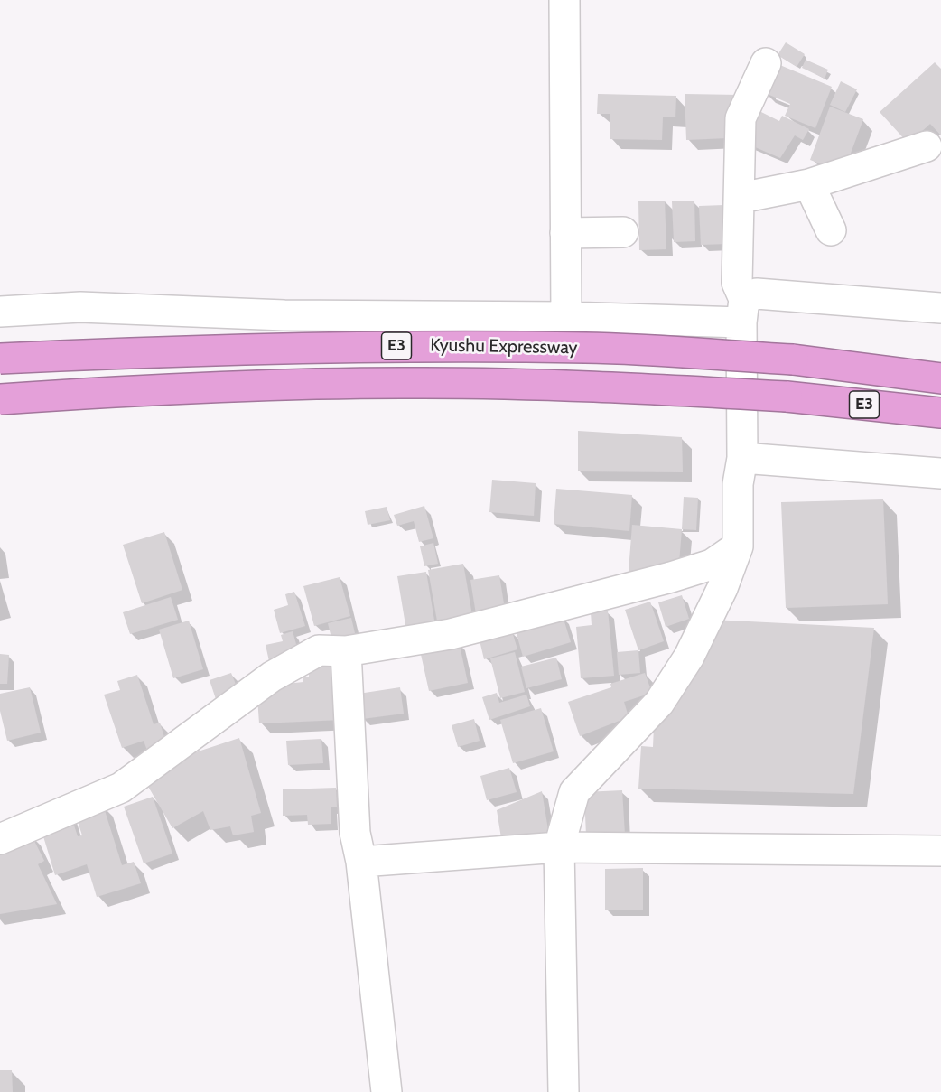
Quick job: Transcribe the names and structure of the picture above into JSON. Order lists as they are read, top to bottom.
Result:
{
  "streets": {
    "highway": ["E3", "Kyushu Expressway"]
  }
}
